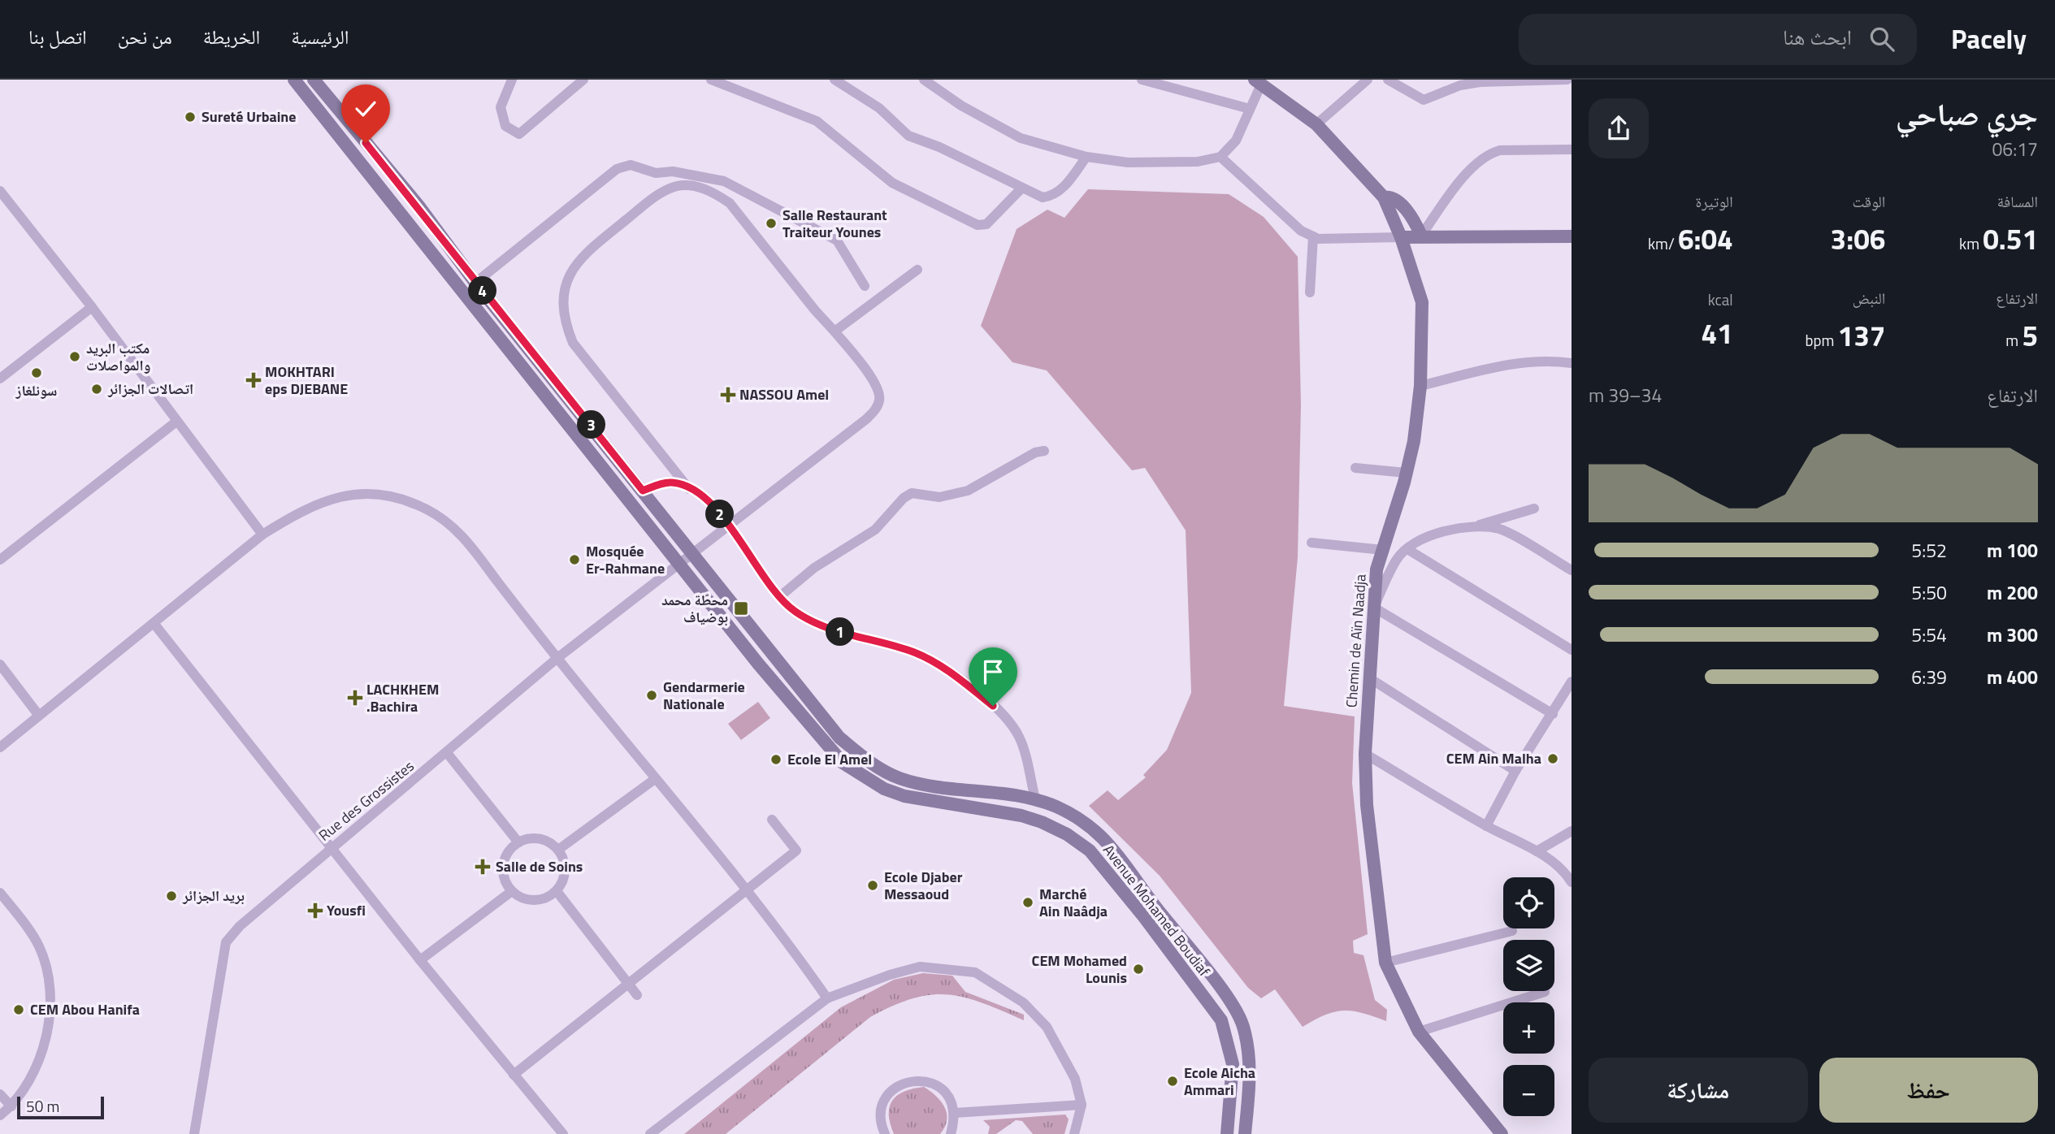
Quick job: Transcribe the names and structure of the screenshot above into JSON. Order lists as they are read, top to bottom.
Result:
{
  "streets": {
    "main road": ["Chemin de Aïn Naadja", "Avenue Mohamed Boudiaf"],
    "street": ["Rue des Grossistes"]
  },
  "crossings": [
    ["Rue des Grossistes", "Avenue Mohamed Boudiaf"]
  ],
  "places": {
    "other": [
      "Sureté Urbaine",
      "Salle Restaurant Traiteur Younes",
      "مكتب البريد والمواصلات",
      "سونلغاز",
      "اتصالات الجزائر",
      "Mosquée Er-Rahmane",
      "Gendarmerie Nationale",
      "CEM Ain Malha",
      "Ecole El Amel",
      "Ecole Djaber Messaoud",
      "بريد الجزائر",
      "Marché Ain Naâdja",
      "CEM Mohamed Lounis",
      "CEM Abou Hanifa",
      "Ecole Aicha Ammari"
    ],
    "health": [
      "MOKHTARI eps DJEBANE",
      "NASSOU Amel",
      "LACHKHEM .Bachira",
      "Salle de Soins",
      "Yousfi"
    ],
    "transit": ["محطّة محمد بوضياف"]
  },
  "scale_bar": "50 m",
  "page": {
    "header": "Pacely",
    "search": "ابحث هنا",
    "nav": [
      "الرئيسية",
      "الخريطة",
      "من نحن",
      "اتصل بنا"
    ],
    "heading": ["جري صباحي", "06:17"],
    "stats": [
      ["المسافة", "0.51 km"],
      ["الوقت", "3:06"],
      ["الوتيرة", "6:04 /km"],
      ["الارتفاع", "5 m"],
      ["النبض", "137 bpm"],
      ["kcal", "41"]
    ],
    "pins": [
      "4",
      "3",
      "2",
      "1"
    ],
    "chart": ["الارتفاع", "34–39 m"],
    "list": [
      {
        "name": "100 m",
        "note": "5:52"
      },
      {
        "name": "200 m",
        "note": "5:50"
      },
      {
        "name": "300 m",
        "note": "5:54"
      },
      {
        "name": "400 m",
        "note": "6:39"
      }
    ],
    "map_buttons": ["+", "−"],
    "buttons": ["حفظ", "مشاركة"],
    "scale": "50 m"
  }
}
